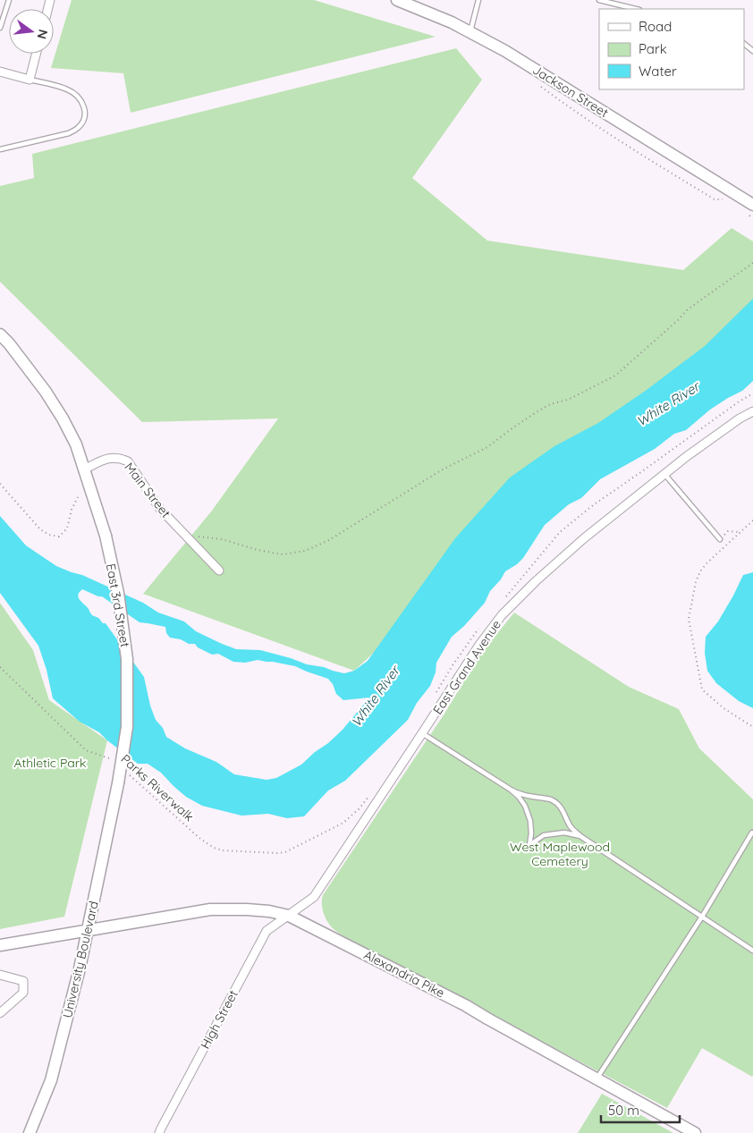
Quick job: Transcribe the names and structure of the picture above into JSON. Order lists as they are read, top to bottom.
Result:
{
  "streets": {
    "main road": [
      "Jackson Street",
      "East 3rd Street",
      "University Boulevard",
      "Alexandria Pike"
    ],
    "street": ["Main Street", "East Grand Avenue", "High Street"],
    "path": ["Parks Riverwalk"]
  },
  "crossings": [
    ["Main Street", "East 3rd Street"],
    ["East 3rd Street", "University Boulevard"],
    ["East Grand Avenue", "Alexandria Pike"],
    ["East Grand Avenue", "High Street"],
    ["University Boulevard", "Alexandria Pike"],
    ["Alexandria Pike", "High Street"]
  ],
  "water": ["White River"],
  "parks": ["Athletic Park", "West Maplewood Cemetery"],
  "legend": ["Road", "Park", "Water"],
  "scale_bar": "50 m",
  "north": "right"
}
